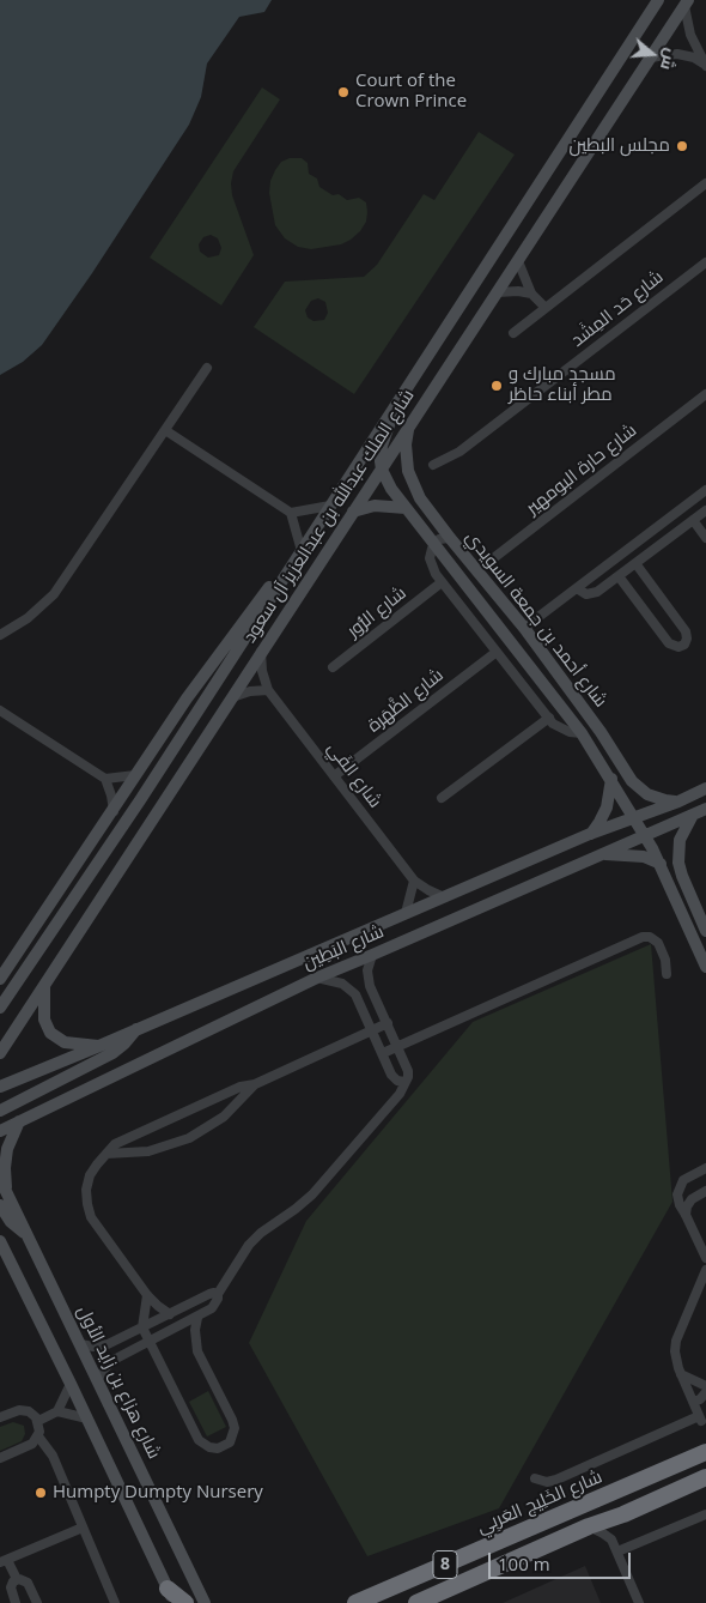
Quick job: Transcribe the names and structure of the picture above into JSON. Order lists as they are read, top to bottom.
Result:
{
  "streets": {
    "highway": ["شارع الخَلِيج العَربِي", "8"],
    "main road": [
      "شارع الملك عبدالله بن عبدالعزيز آل سعود",
      "شارع أحمد بن جمعة السويدي",
      "شارع البَطِين",
      "شارع هزاع بن زايد الأول"
    ],
    "street": [
      "شارع حَد المِشَد",
      "شارع حارة البومهير",
      "شارع الزُّور",
      "شارع الظَّهَرة",
      "شارع الفَي"
    ]
  },
  "crossings": [
    ["شارع حارة البومهير", "شارع أحمد بن جمعة السويدي"],
    ["شارع الملك عبدالله بن عبدالعزيز آل سعود", "شارع أحمد بن جمعة السويدي"],
    ["شارع الملك عبدالله بن عبدالعزيز آل سعود", "شارع الفَي"],
    ["شارع أحمد بن جمعة السويدي", "شارع البَطِين"],
    ["شارع الظَّهَرة", "شارع الفَي"],
    ["شارع الفَي", "شارع البَطِين"]
  ],
  "places": [
    "Court of the Crown Prince",
    "مجلس البطين",
    "مسجد مبارك و مطر أبناء حاظر",
    "Humpty Dumpty Nursery"
  ],
  "scale_bar": "100 m",
  "north": "right"
}
